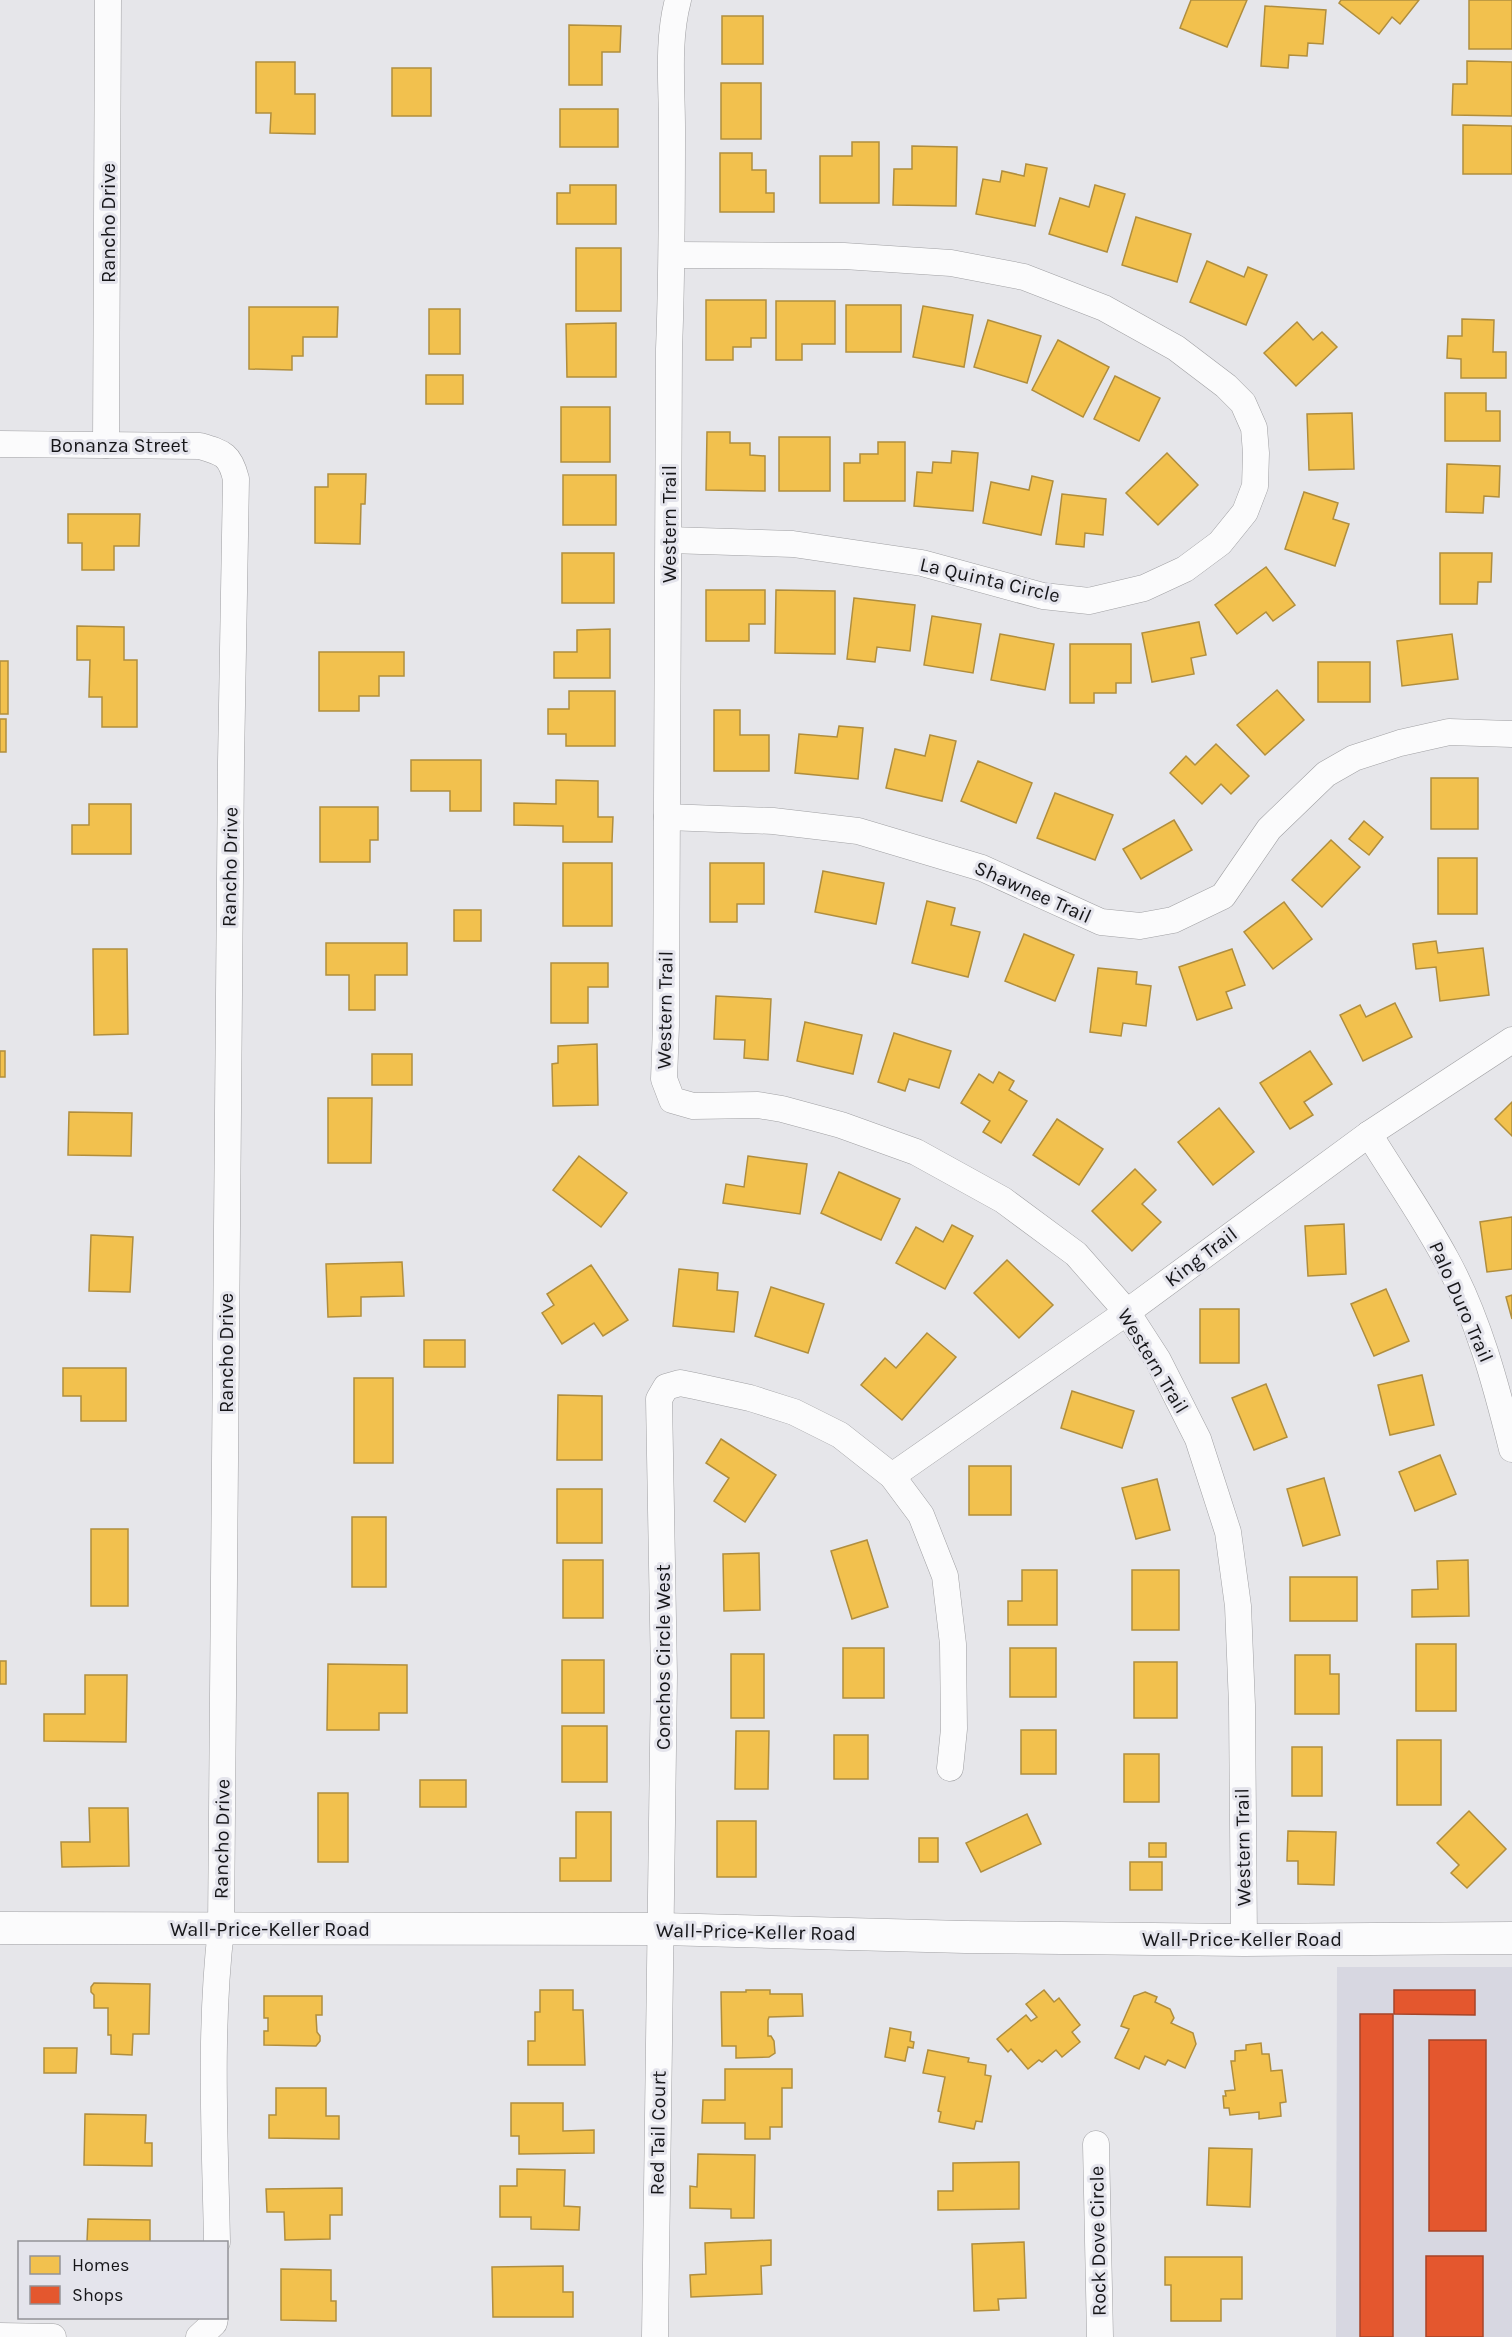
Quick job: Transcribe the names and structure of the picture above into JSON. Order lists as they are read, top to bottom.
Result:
{
  "streets": {
    "street": [
      "Rancho Drive",
      "Bonanza Street",
      "Western Trail",
      "La Quinta Circle",
      "Shawnee Trail",
      "King Trail",
      "Palo Duro Trail",
      "Conchos Circle West",
      "Wall-Price-Keller Road",
      "Red Tail Court",
      "Rock Dove Circle"
    ]
  },
  "crossings": [
    ["Rancho Drive", "Bonanza Street"],
    ["Rancho Drive", "Wall-Price-Keller Road"],
    ["Western Trail", "La Quinta Circle"],
    ["Western Trail", "Shawnee Trail"],
    ["Western Trail", "King Trail"],
    ["Western Trail", "Wall-Price-Keller Road"],
    ["King Trail", "Palo Duro Trail"],
    ["King Trail", "Conchos Circle West"],
    ["Conchos Circle West", "Wall-Price-Keller Road"],
    ["Conchos Circle West", "Red Tail Court"],
    ["Wall-Price-Keller Road", "Red Tail Court"]
  ],
  "legend": ["Homes", "Shops"]
}
